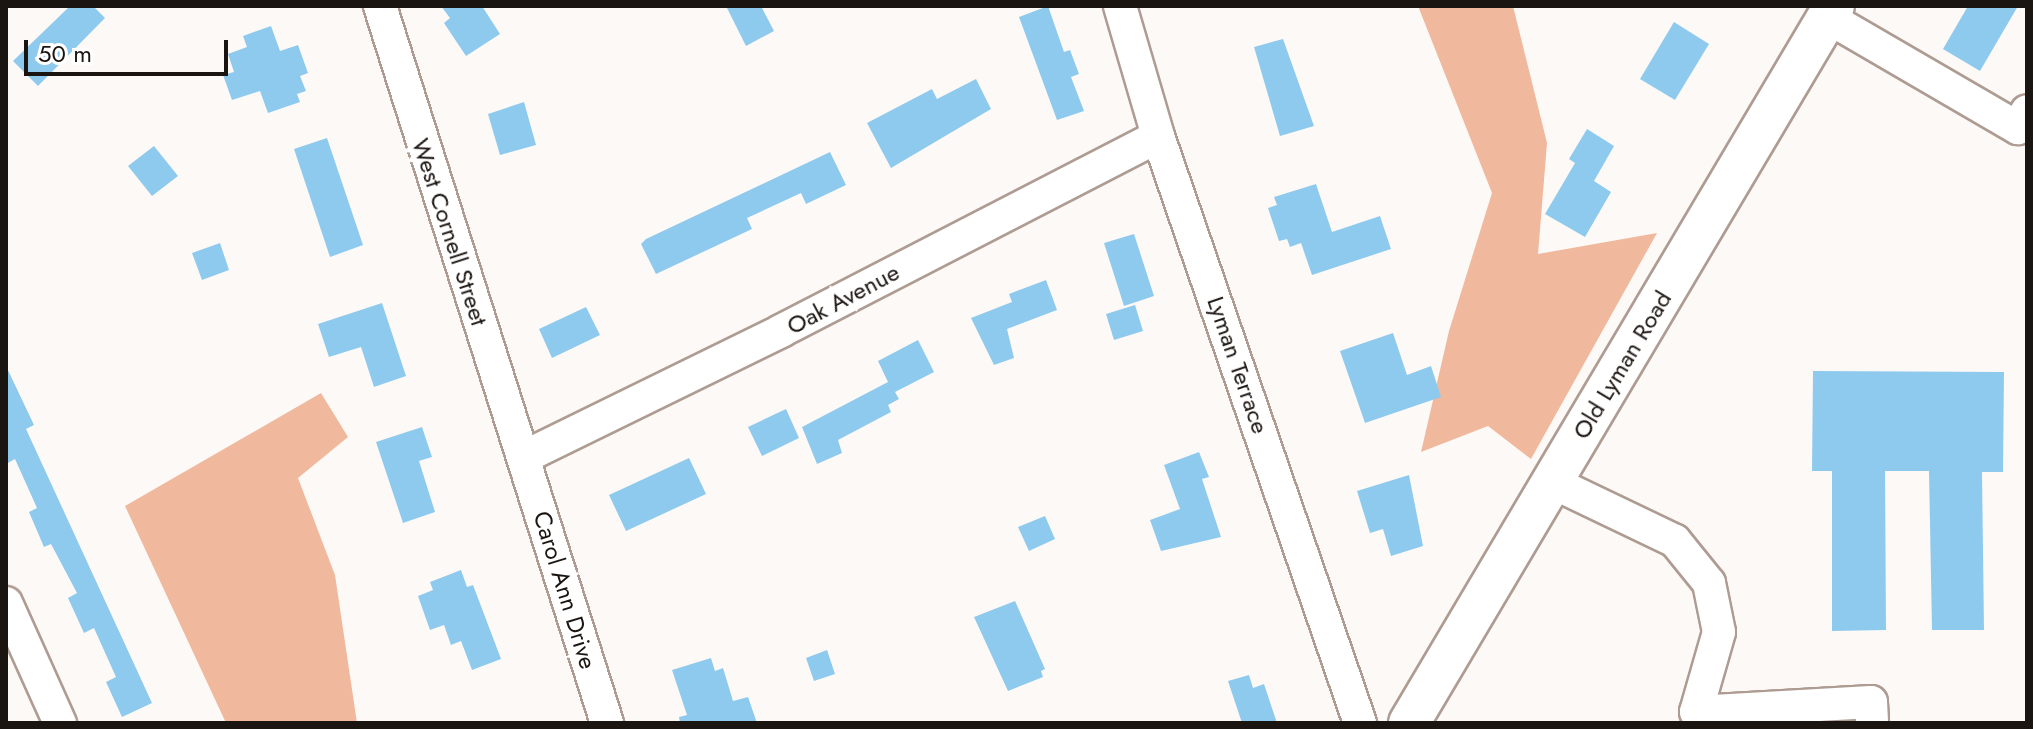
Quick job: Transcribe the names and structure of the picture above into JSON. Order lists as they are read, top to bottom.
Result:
{
  "streets": {
    "main road": ["Old Lyman Road"],
    "street": [
      "West Cornell Street",
      "Oak Avenue",
      "Lyman Terrace",
      "Carol Ann Drive"
    ]
  },
  "crossings": [
    ["West Cornell Street", "Oak Avenue"],
    ["West Cornell Street", "Carol Ann Drive"],
    ["Oak Avenue", "Lyman Terrace"],
    ["Oak Avenue", "Carol Ann Drive"]
  ],
  "scale_bar": "50 m"
}
